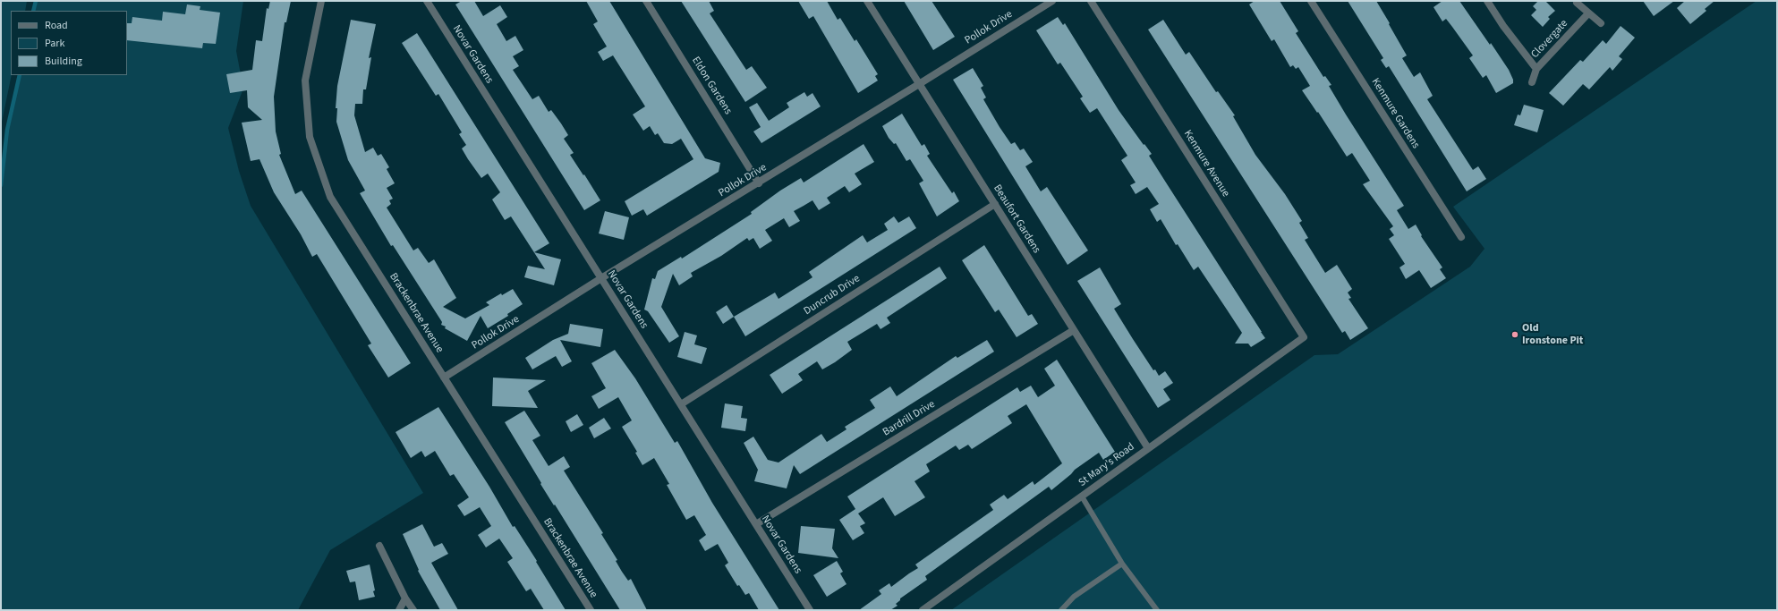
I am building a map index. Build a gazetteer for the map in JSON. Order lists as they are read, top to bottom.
{
  "streets": {
    "street": [
      "Pollok Drive",
      "Clovergate",
      "Novar Gardens",
      "Eldon Gardens",
      "Kenmure Gardens",
      "Kenmure Avenue",
      "Beaufort Gardens",
      "Duncrub Drive",
      "Brackenbrae Avenue",
      "Bardrill Drive",
      "St Mary's Road"
    ]
  },
  "crossings": [
    ["Pollok Drive", "Novar Gardens"],
    ["Pollok Drive", "Eldon Gardens"],
    ["Pollok Drive", "Beaufort Gardens"],
    ["Pollok Drive", "Brackenbrae Avenue"],
    ["Novar Gardens", "Duncrub Drive"],
    ["Novar Gardens", "Bardrill Drive"],
    ["Kenmure Avenue", "St Mary's Road"],
    ["Beaufort Gardens", "Duncrub Drive"],
    ["Beaufort Gardens", "Bardrill Drive"],
    ["Beaufort Gardens", "St Mary's Road"]
  ],
  "places": ["Old Ironstone Pit"],
  "legend": ["Road", "Park", "Building"]
}
